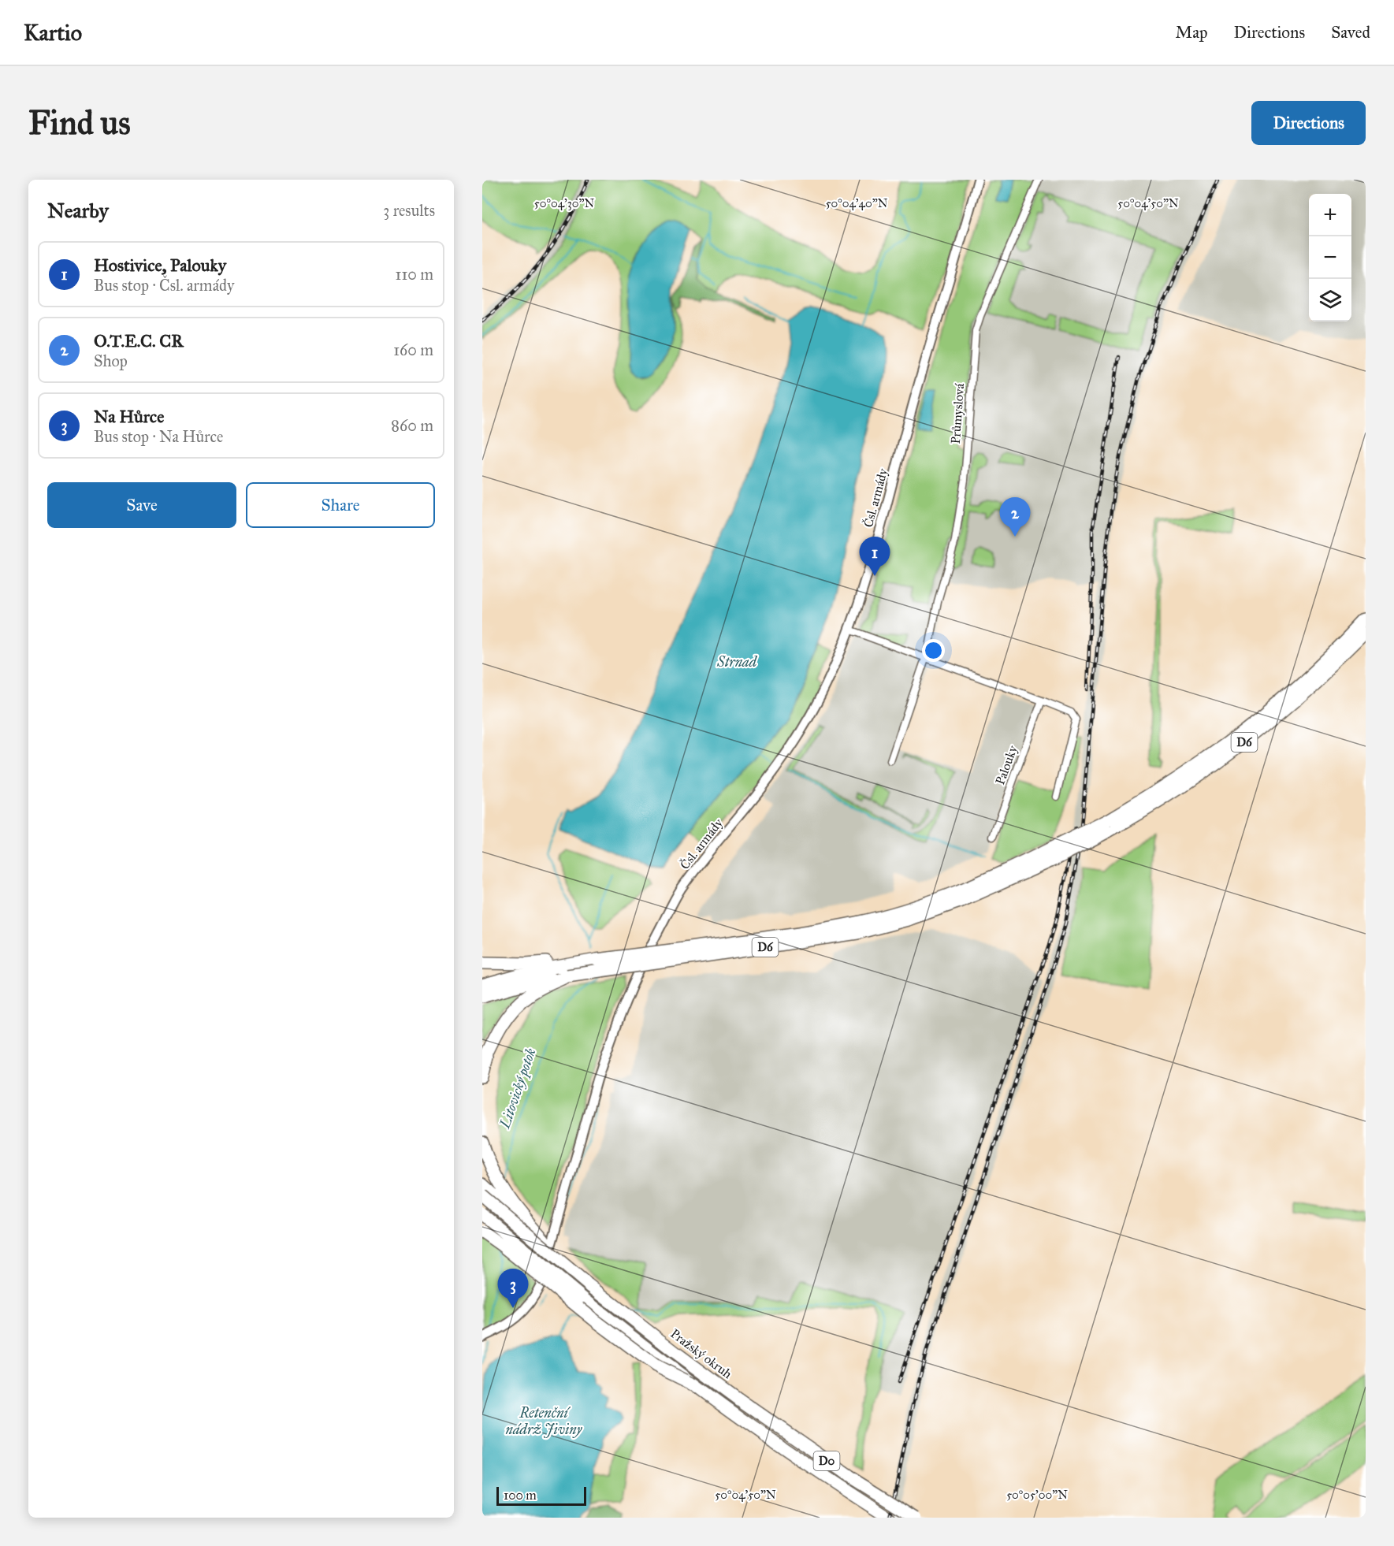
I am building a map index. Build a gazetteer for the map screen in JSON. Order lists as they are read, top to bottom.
{
  "streets": {
    "highway": ["D6", "Pražský okruh", "D0"],
    "main road": ["Čsl. armády"],
    "street": ["Průmyslová", "Palouky"]
  },
  "water": ["Strnad", "Litovický potok", "Retenční nádrž Jiviny"],
  "scale_bar": "100 m",
  "page": {
    "header": "Kartio",
    "nav": ["Map", "Directions", "Saved"],
    "buttons": [
      "Directions",
      ["Save", "Share"]
    ],
    "title": "Find us",
    "heading": ["Nearby", "3 results"],
    "map_buttons": ["+", "−"],
    "list": [
      {
        "mark": "1",
        "name": "Hostivice, Palouky",
        "note": "Bus stop · Čsl. armády",
        "value": "110 m"
      },
      {
        "mark": "2",
        "name": "O.T.E.C. CR",
        "note": "Shop",
        "value": "160 m"
      },
      {
        "mark": "3",
        "name": "Na Hůrce",
        "note": "Bus stop · Na Hůrce",
        "value": "860 m"
      }
    ],
    "pins": ["2", "1", "3"],
    "scale": "100 m"
  },
  "coordinates": [
    "50°04'30\"N",
    "50°04'40\"N",
    "50°04'50\"N",
    "50°05'00\"N"
  ]
}
